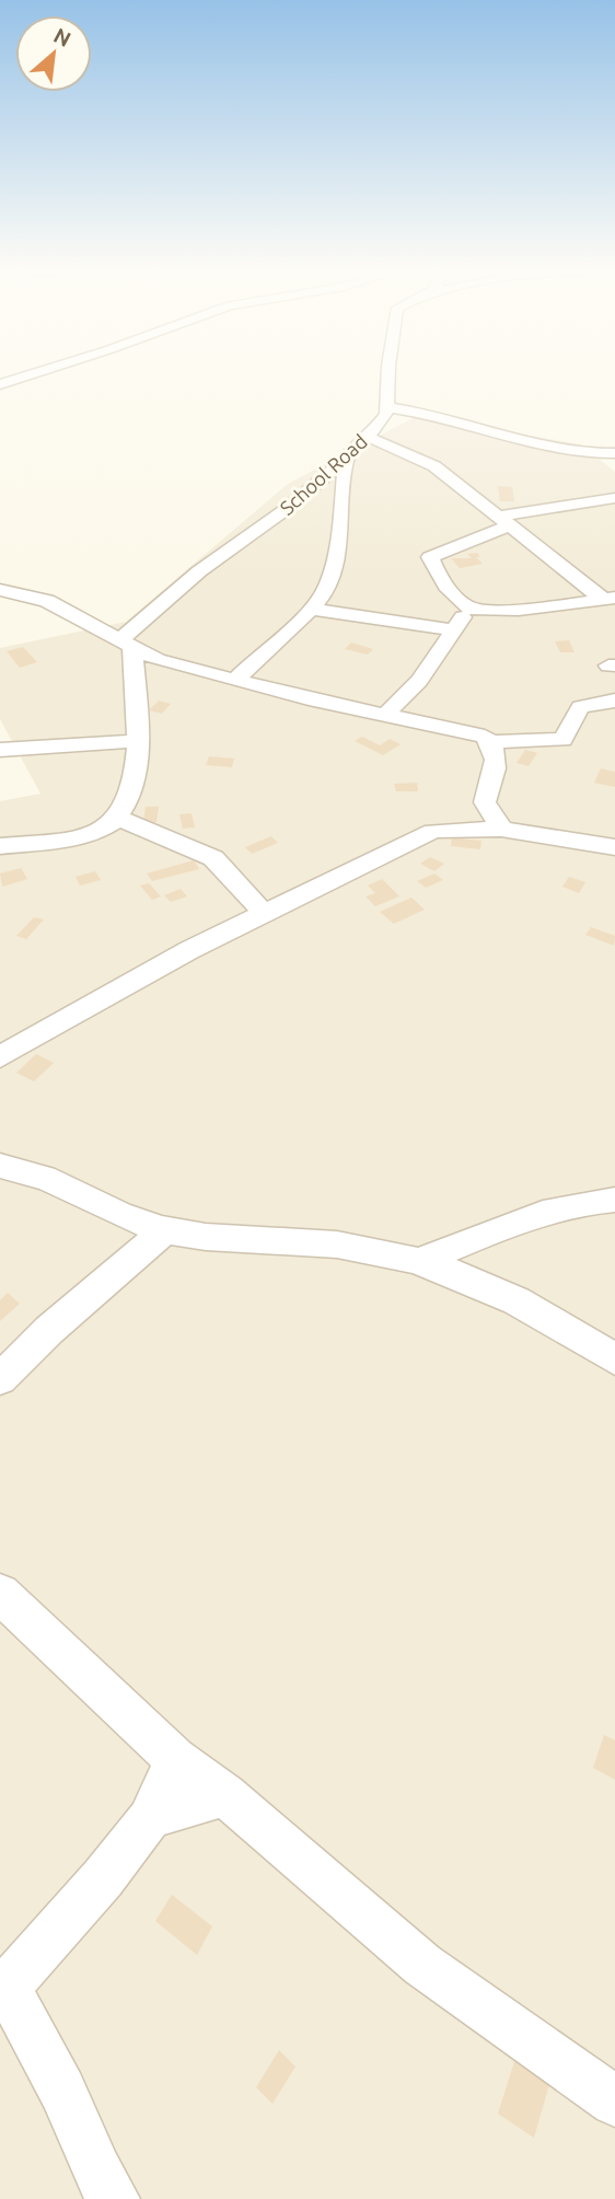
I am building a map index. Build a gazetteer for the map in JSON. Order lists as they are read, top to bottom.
{
  "streets": {
    "street": ["School Road"]
  },
  "north": "top right"
}
